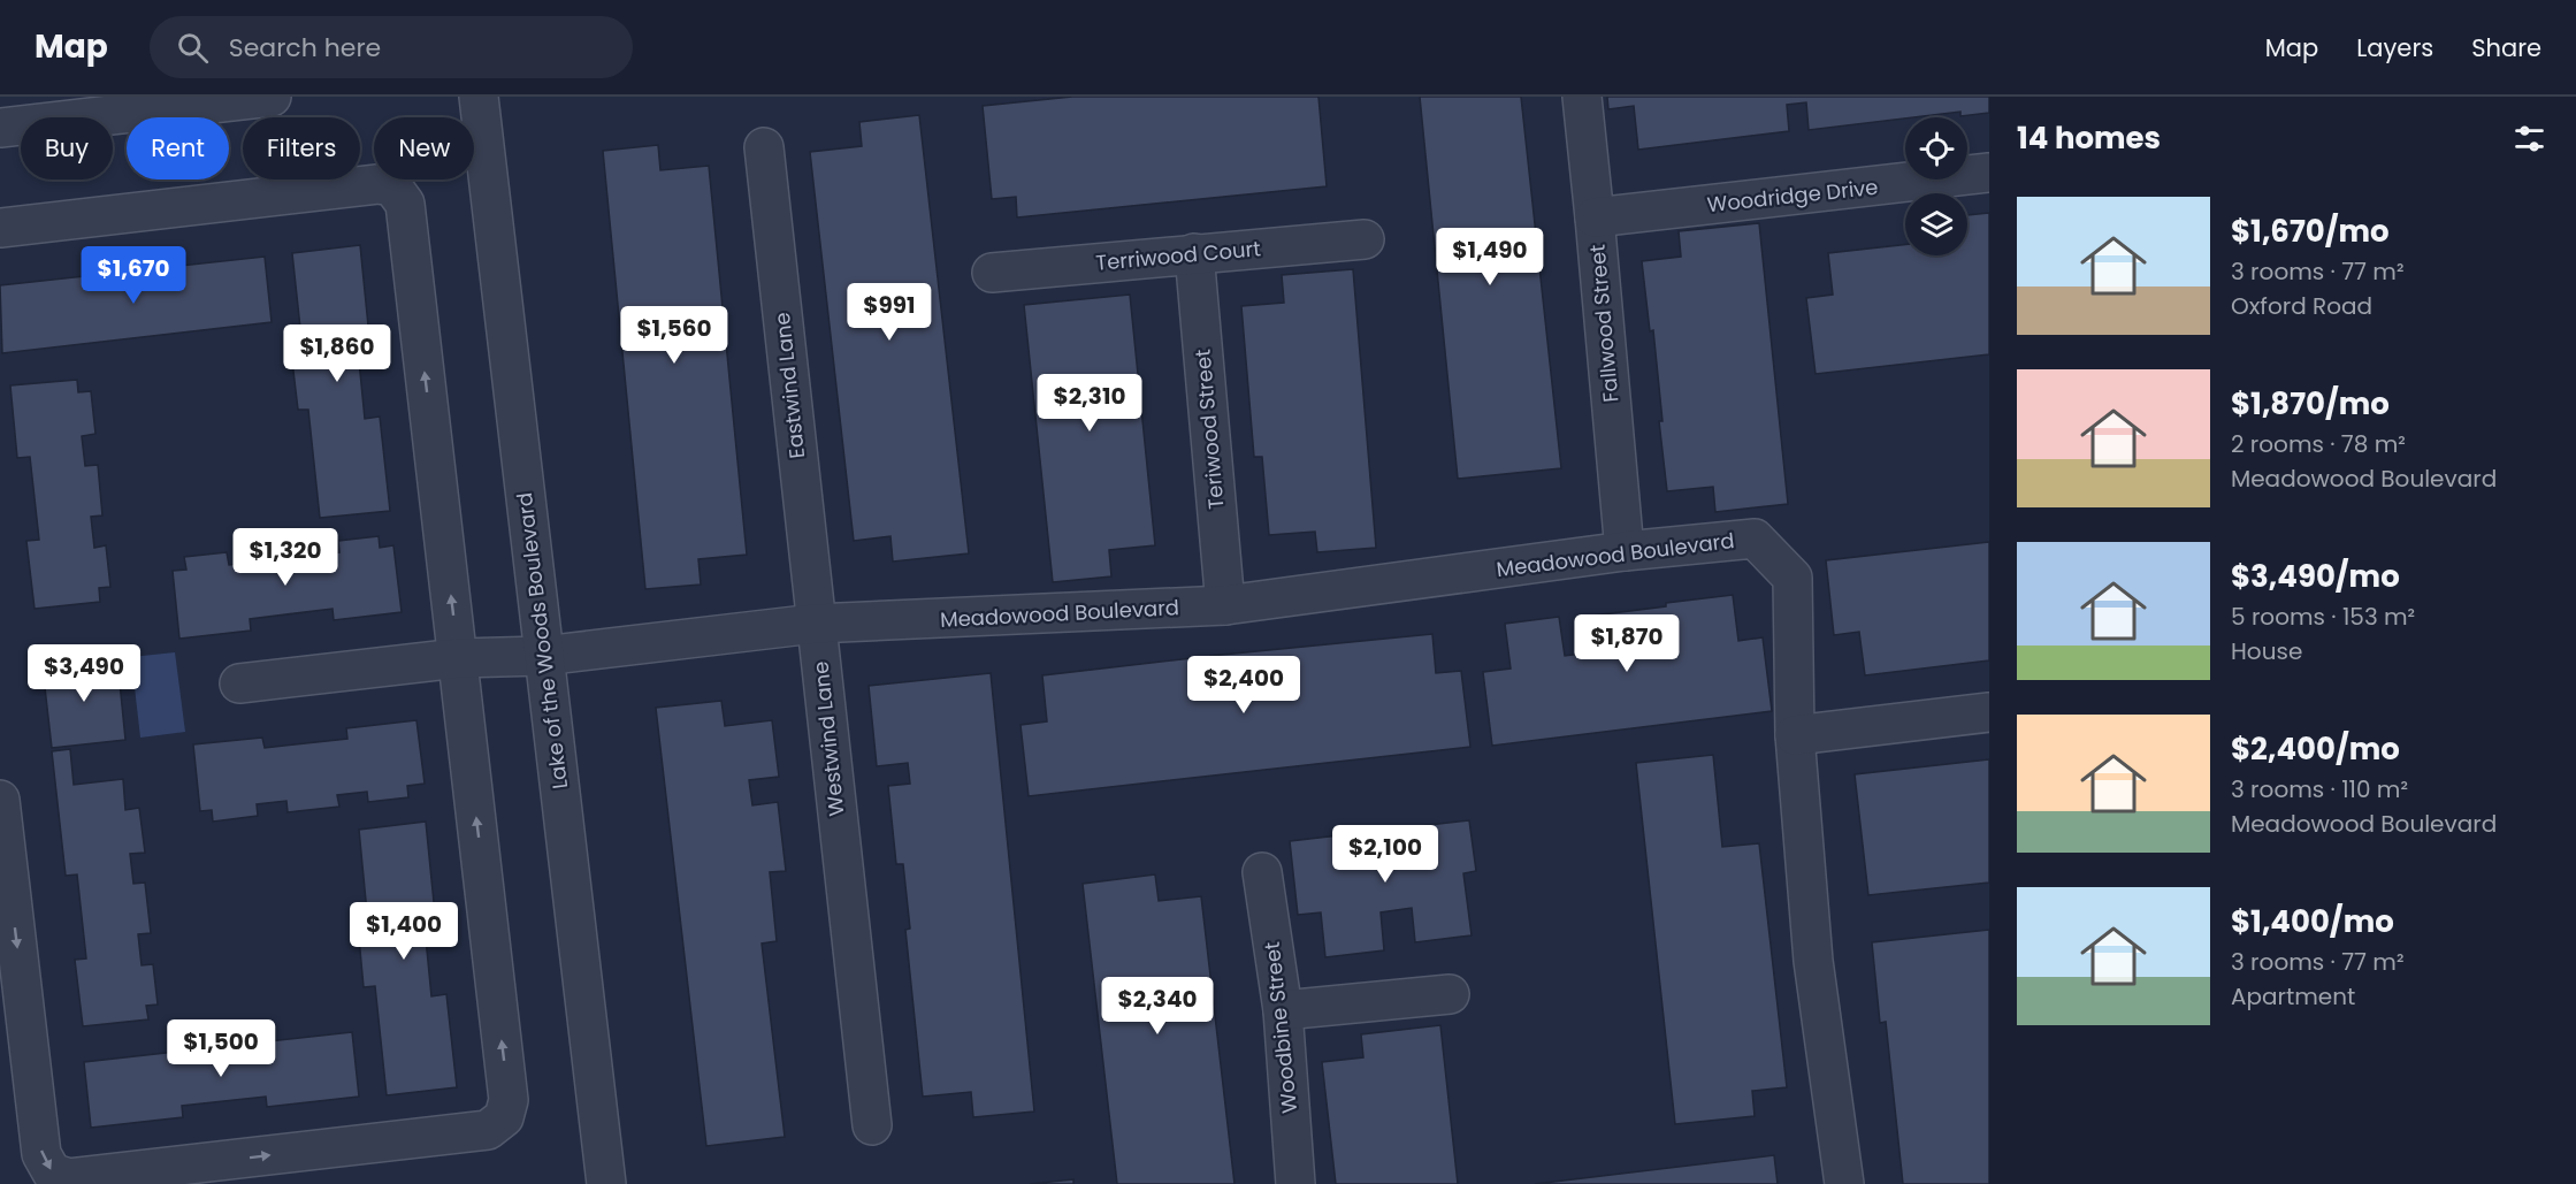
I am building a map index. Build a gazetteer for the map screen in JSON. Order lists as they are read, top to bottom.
{
  "streets": {
    "street": [
      "Woodridge Drive",
      "Terriwood Court",
      "Fallwood Street",
      "Eastwind Lane",
      "Teriwood Street",
      "Meadowood Boulevard",
      "Lake of the Woods Boulevard",
      "Westwind Lane",
      "Woodbine Street"
    ]
  },
  "crossings": [
    ["Woodridge Drive", "Fallwood Street"],
    ["Terriwood Court", "Teriwood Street"],
    ["Fallwood Street", "Meadowood Boulevard"],
    ["Eastwind Lane", "Meadowood Boulevard"],
    ["Eastwind Lane", "Westwind Lane"],
    ["Teriwood Street", "Meadowood Boulevard"],
    ["Meadowood Boulevard", "Westwind Lane"]
  ],
  "page": {
    "header": "Map",
    "search": "Search here",
    "nav": ["Map", "Layers", "Share"],
    "heading": "14 homes",
    "chip": [
      "Buy",
      "Rent",
      "Filters",
      "New"
    ],
    "list": [
      {
        "name": "$1,670/mo",
        "note": "3 rooms · 77 m² · Oxford Road"
      },
      {
        "name": "$1,870/mo",
        "note": "2 rooms · 78 m² · Meadowood Boulevard"
      },
      {
        "name": "$3,490/mo",
        "note": "5 rooms · 153 m² · House"
      },
      {
        "name": "$2,400/mo",
        "note": "3 rooms · 110 m² · Meadowood Boulevard"
      },
      {
        "name": "$1,400/mo",
        "note": "3 rooms · 77 m² · Apartment"
      }
    ],
    "price": [
      "$1,490",
      "$1,670",
      "$991",
      "$1,560",
      "$1,860",
      "$2,310",
      "$1,320",
      "$1,870",
      "$3,490",
      "$2,400",
      "$2,100",
      "$1,400",
      "$2,340",
      "$1,500"
    ]
  }
}
